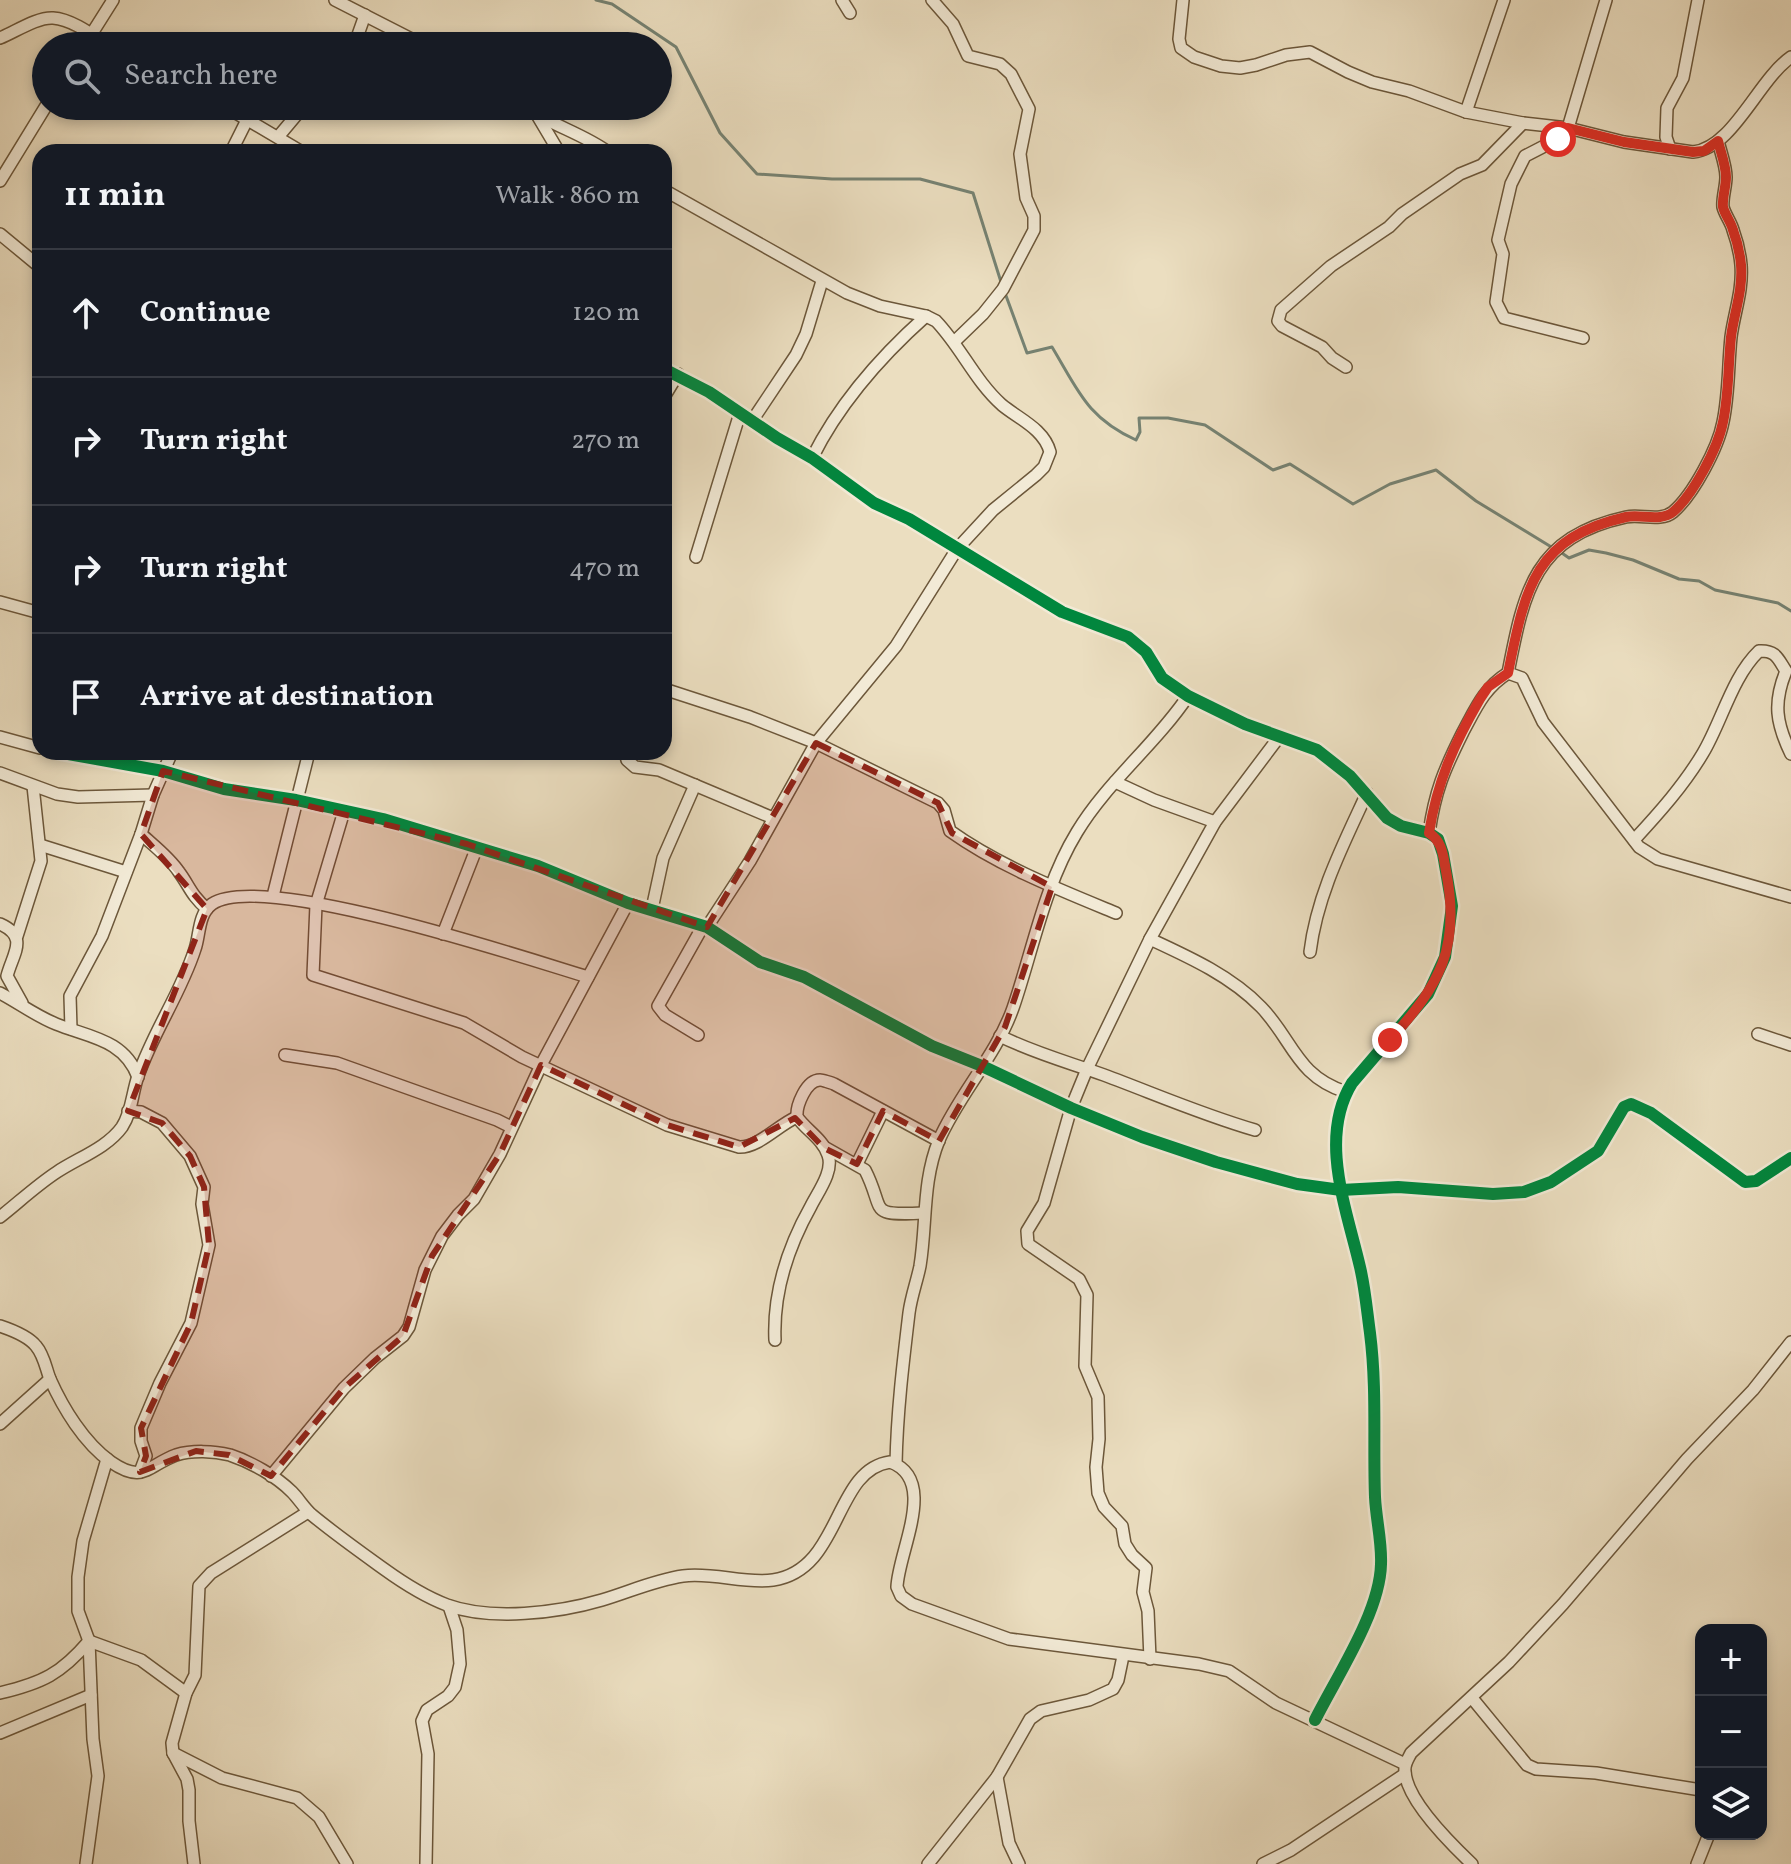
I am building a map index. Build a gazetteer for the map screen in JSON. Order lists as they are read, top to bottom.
{
  "page": {
    "search": "Search here",
    "heading": ["11 min", "Walk · 860 m"],
    "list": [
      ["Continue", "120 m"],
      ["Turn right", "270 m"],
      ["Turn right", "470 m"],
      "Arrive at destination"
    ],
    "map_buttons": ["+", "−"]
  }
}
